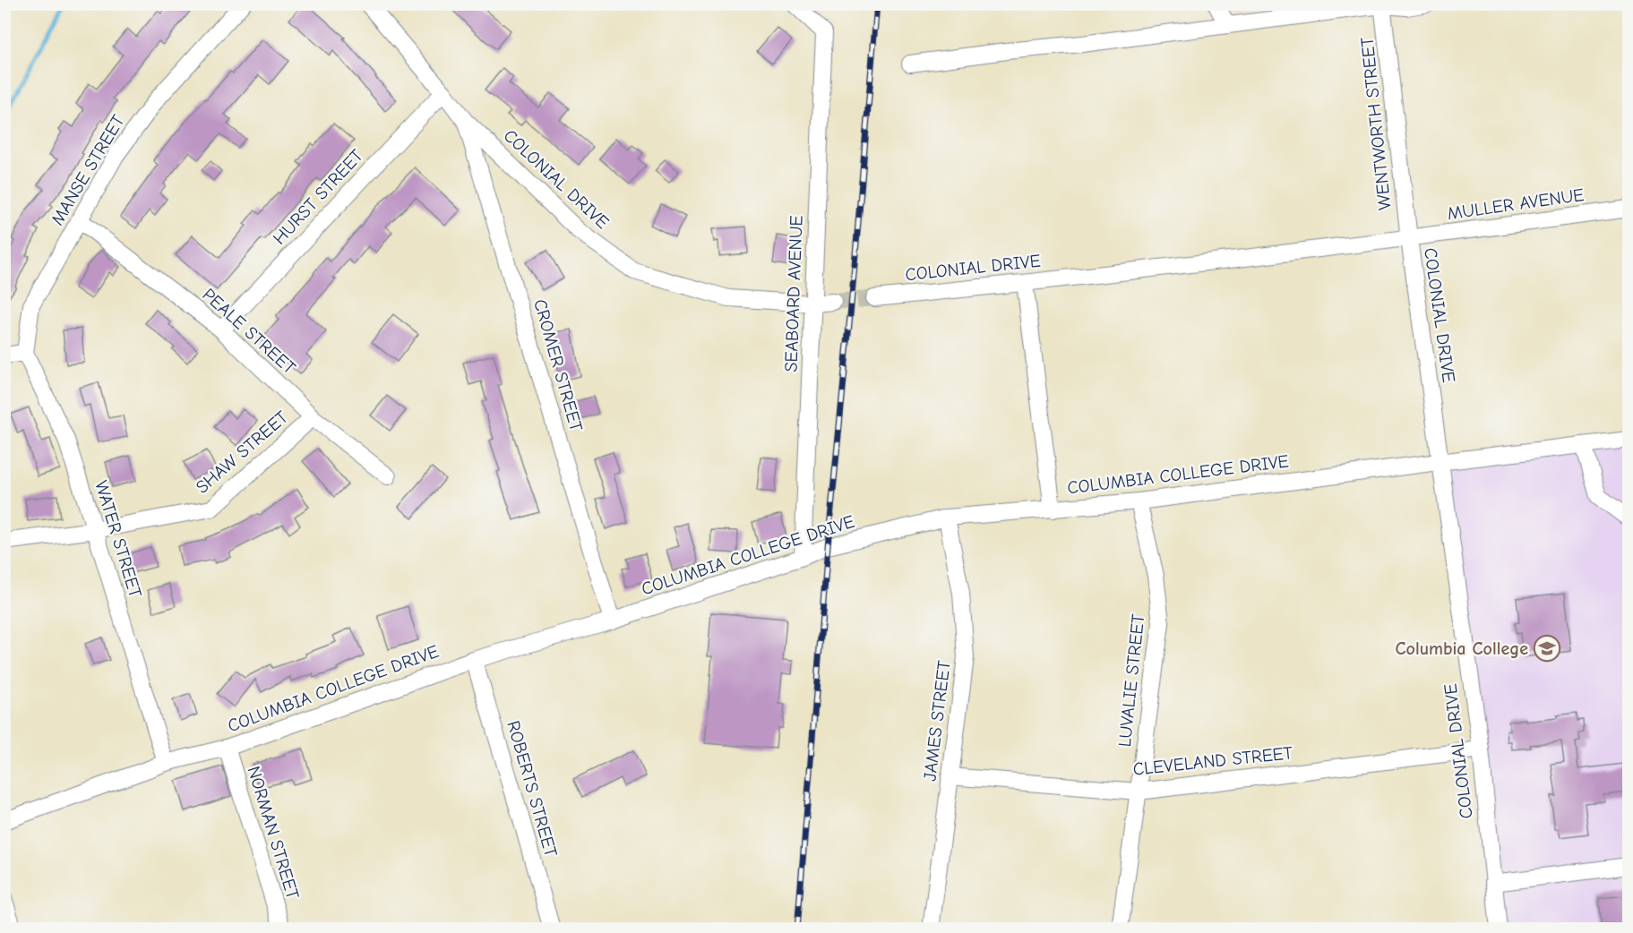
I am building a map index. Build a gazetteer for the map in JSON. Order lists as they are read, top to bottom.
{
  "streets": {
    "street": [
      "WENTWORTH STREET",
      "MANSE STREET",
      "COLONIAL DRIVE",
      "HURST STREET",
      "MULLER AVENUE",
      "SEABOARD AVENUE",
      "PEALE STREET",
      "CROMER STREET",
      "SHAW STREET",
      "COLUMBIA COLLEGE DRIVE",
      "WATER STREET",
      "LUVALIE STREET",
      "JAMES STREET",
      "CLEVELAND STREET",
      "ROBERTS STREET",
      "NORMAN STREET"
    ]
  },
  "crossings": [
    ["WENTWORTH STREET", "COLONIAL DRIVE"],
    ["WENTWORTH STREET", "MULLER AVENUE"],
    ["MANSE STREET", "PEALE STREET"],
    ["MANSE STREET", "WATER STREET"],
    ["COLONIAL DRIVE", "HURST STREET"],
    ["COLONIAL DRIVE", "MULLER AVENUE"],
    ["COLONIAL DRIVE", "SEABOARD AVENUE"],
    ["COLONIAL DRIVE", "CROMER STREET"],
    ["COLONIAL DRIVE", "COLUMBIA COLLEGE DRIVE"],
    ["COLONIAL DRIVE", "CLEVELAND STREET"],
    ["HURST STREET", "PEALE STREET"],
    ["SEABOARD AVENUE", "COLUMBIA COLLEGE DRIVE"],
    ["PEALE STREET", "SHAW STREET"],
    ["CROMER STREET", "COLUMBIA COLLEGE DRIVE"],
    ["SHAW STREET", "WATER STREET"],
    ["COLUMBIA COLLEGE DRIVE", "WATER STREET"],
    ["COLUMBIA COLLEGE DRIVE", "LUVALIE STREET"],
    ["COLUMBIA COLLEGE DRIVE", "JAMES STREET"],
    ["COLUMBIA COLLEGE DRIVE", "ROBERTS STREET"],
    ["COLUMBIA COLLEGE DRIVE", "NORMAN STREET"],
    ["LUVALIE STREET", "CLEVELAND STREET"],
    ["JAMES STREET", "CLEVELAND STREET"]
  ],
  "places": {
    "school or university": ["Columbia College"]
  }
}
